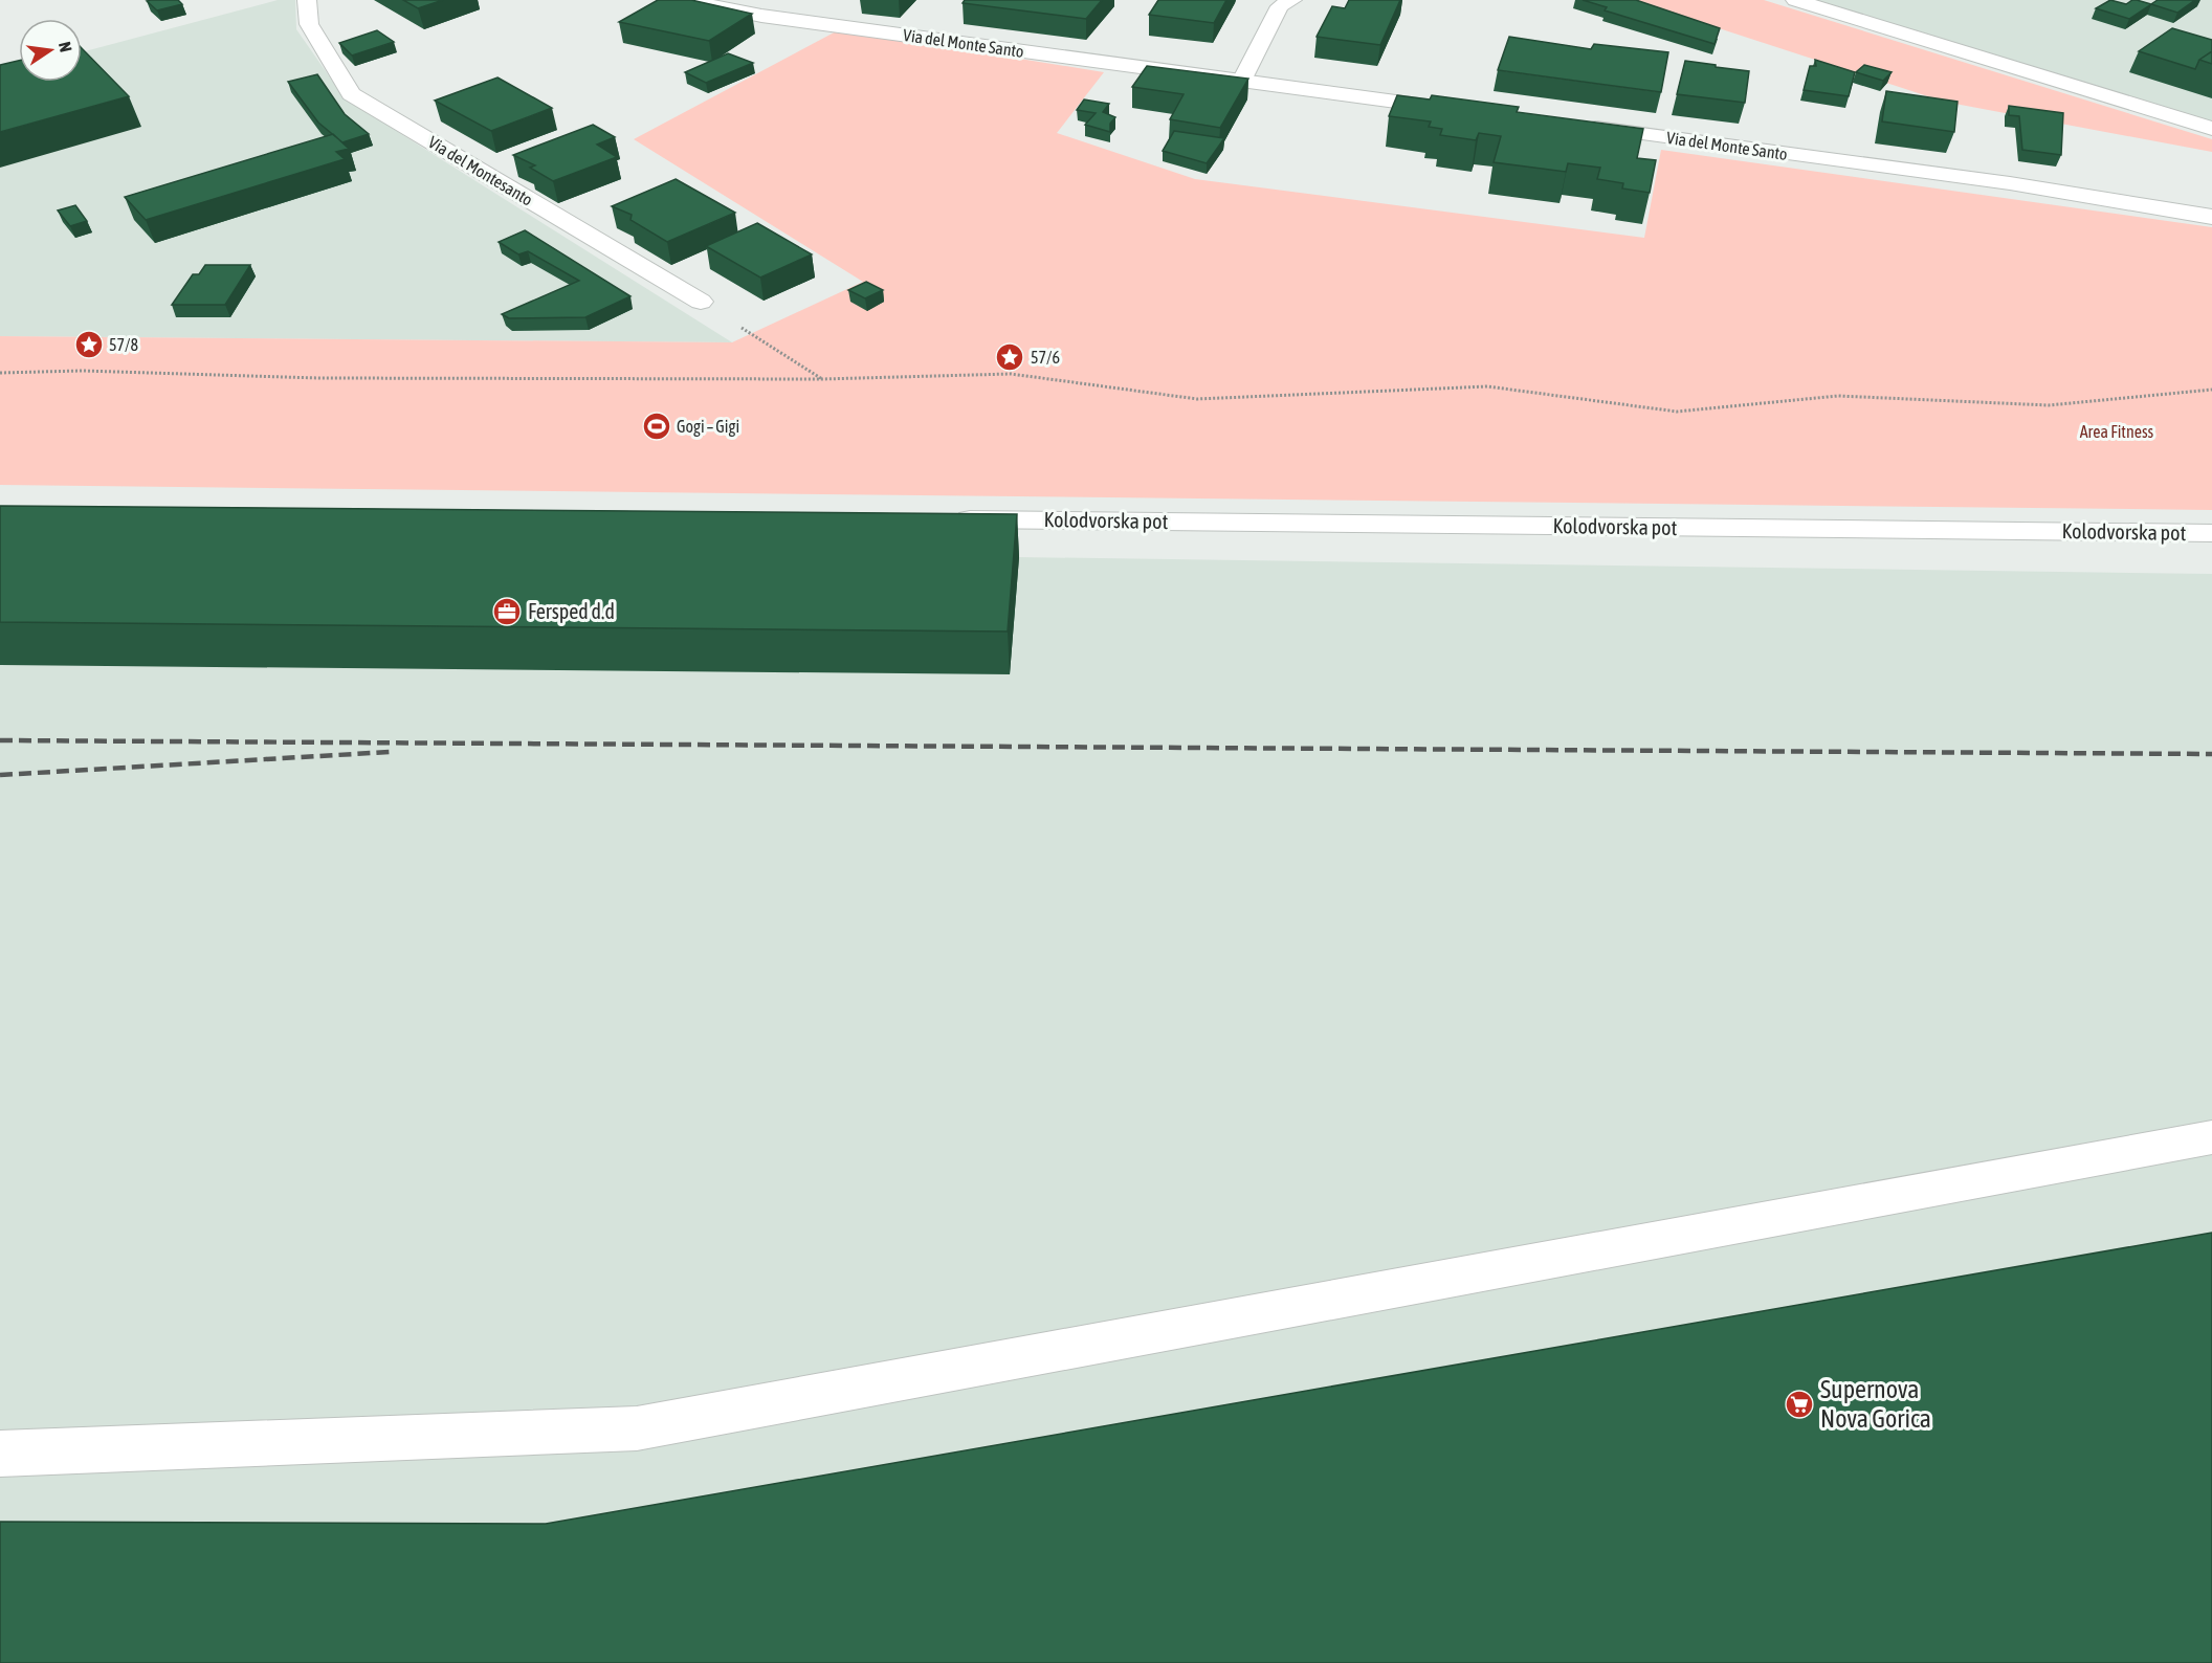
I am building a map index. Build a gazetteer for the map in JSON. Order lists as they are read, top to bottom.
{
  "streets": {
    "street": ["Via del Monte Santo", "Via del Montesanto", "Kolodvorska pot"]
  },
  "parks": ["Area Fitness"],
  "places": {
    "place": ["57/8", "57/6"],
    "sports": ["Gogi – Gigi"],
    "office": ["Fersped d.d"],
    "supermarket": ["Supernova Nova Gorica"]
  },
  "north": "right"
}
